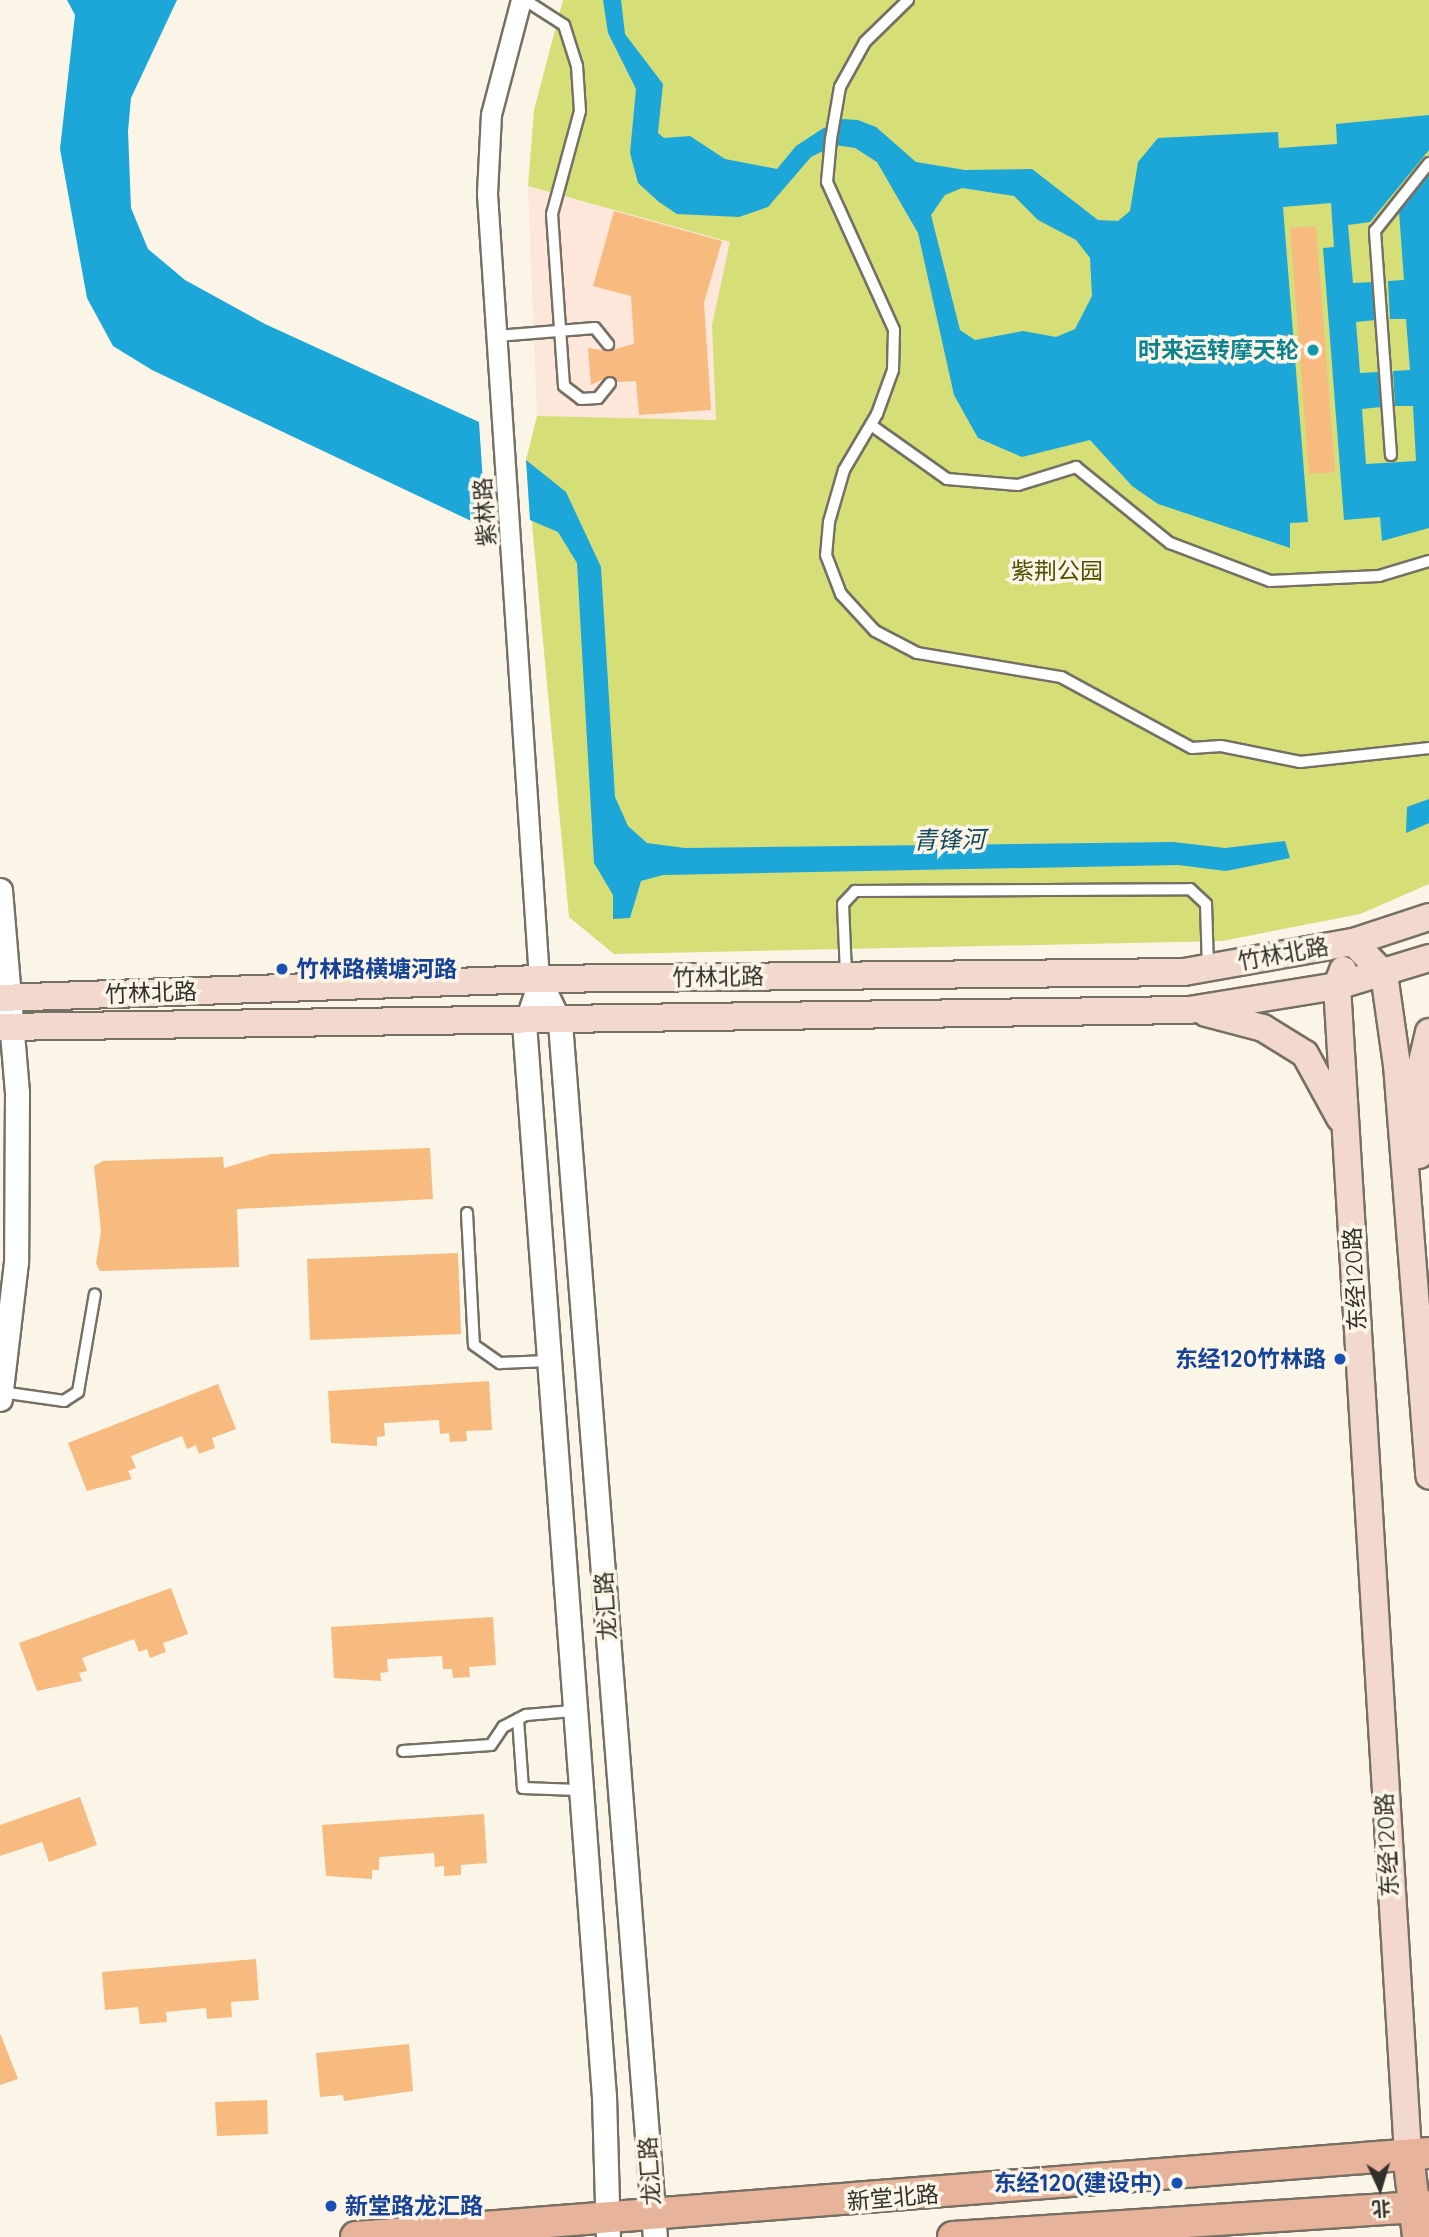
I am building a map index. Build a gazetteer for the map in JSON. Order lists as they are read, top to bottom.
{
  "streets": {
    "main road": ["竹林北路", "东经120路", "新堂北路"],
    "street": ["紫林路", "龙汇路"]
  },
  "crossings": [
    ["紫林路", "竹林北路"],
    ["紫林路", "龙汇路"],
    ["竹林北路", "东经120路"],
    ["竹林北路", "龙汇路"],
    ["东经120路", "新堂北路"],
    ["龙汇路", "新堂北路"]
  ],
  "water": ["青锋河"],
  "parks": ["紫荆公园"],
  "places": [
    "时来运转摩天轮",
    "竹林路横塘河路",
    "东经120竹林路",
    "东经120(建设中)",
    "新堂路龙汇路"
  ],
  "north": "bottom"
}
